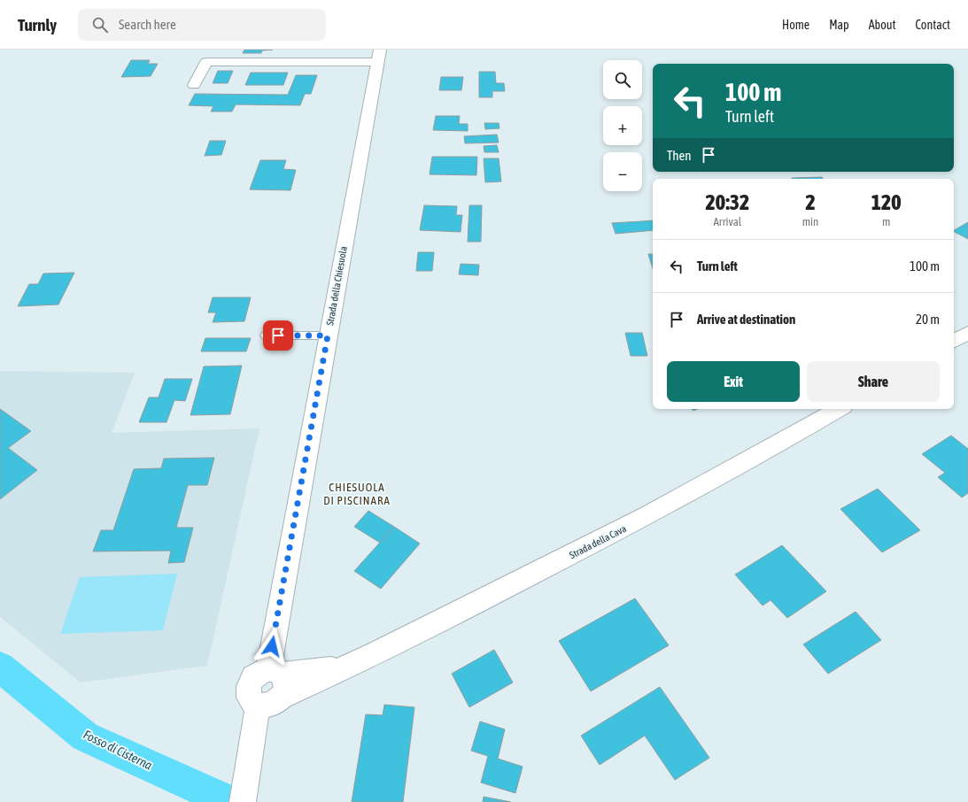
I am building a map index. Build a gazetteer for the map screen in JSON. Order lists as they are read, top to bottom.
{
  "streets": {
    "street": ["Strada della Chiesuola", "Strada della Cava"]
  },
  "crossings": [
    ["Strada della Chiesuola", "Strada della Cava"]
  ],
  "districts": ["CHIESUOLA DI PISCINARA"],
  "water": ["Fosso di Cisterna"],
  "page": {
    "header": "Turnly",
    "search": "Search here",
    "nav": [
      "Home",
      "Map",
      "About",
      "Contact"
    ],
    "map_buttons": ["+", "−"],
    "turn": ["100 m", "Turn left"],
    "then": "Then",
    "eta": [
      "20:32",
      "Arrival",
      "2",
      "min",
      "120",
      "m"
    ],
    "list": [
      {
        "name": "Turn left",
        "value": "100 m"
      },
      {
        "name": "Arrive at destination",
        "value": "20 m"
      }
    ],
    "buttons": ["Exit", "Share"]
  }
}
